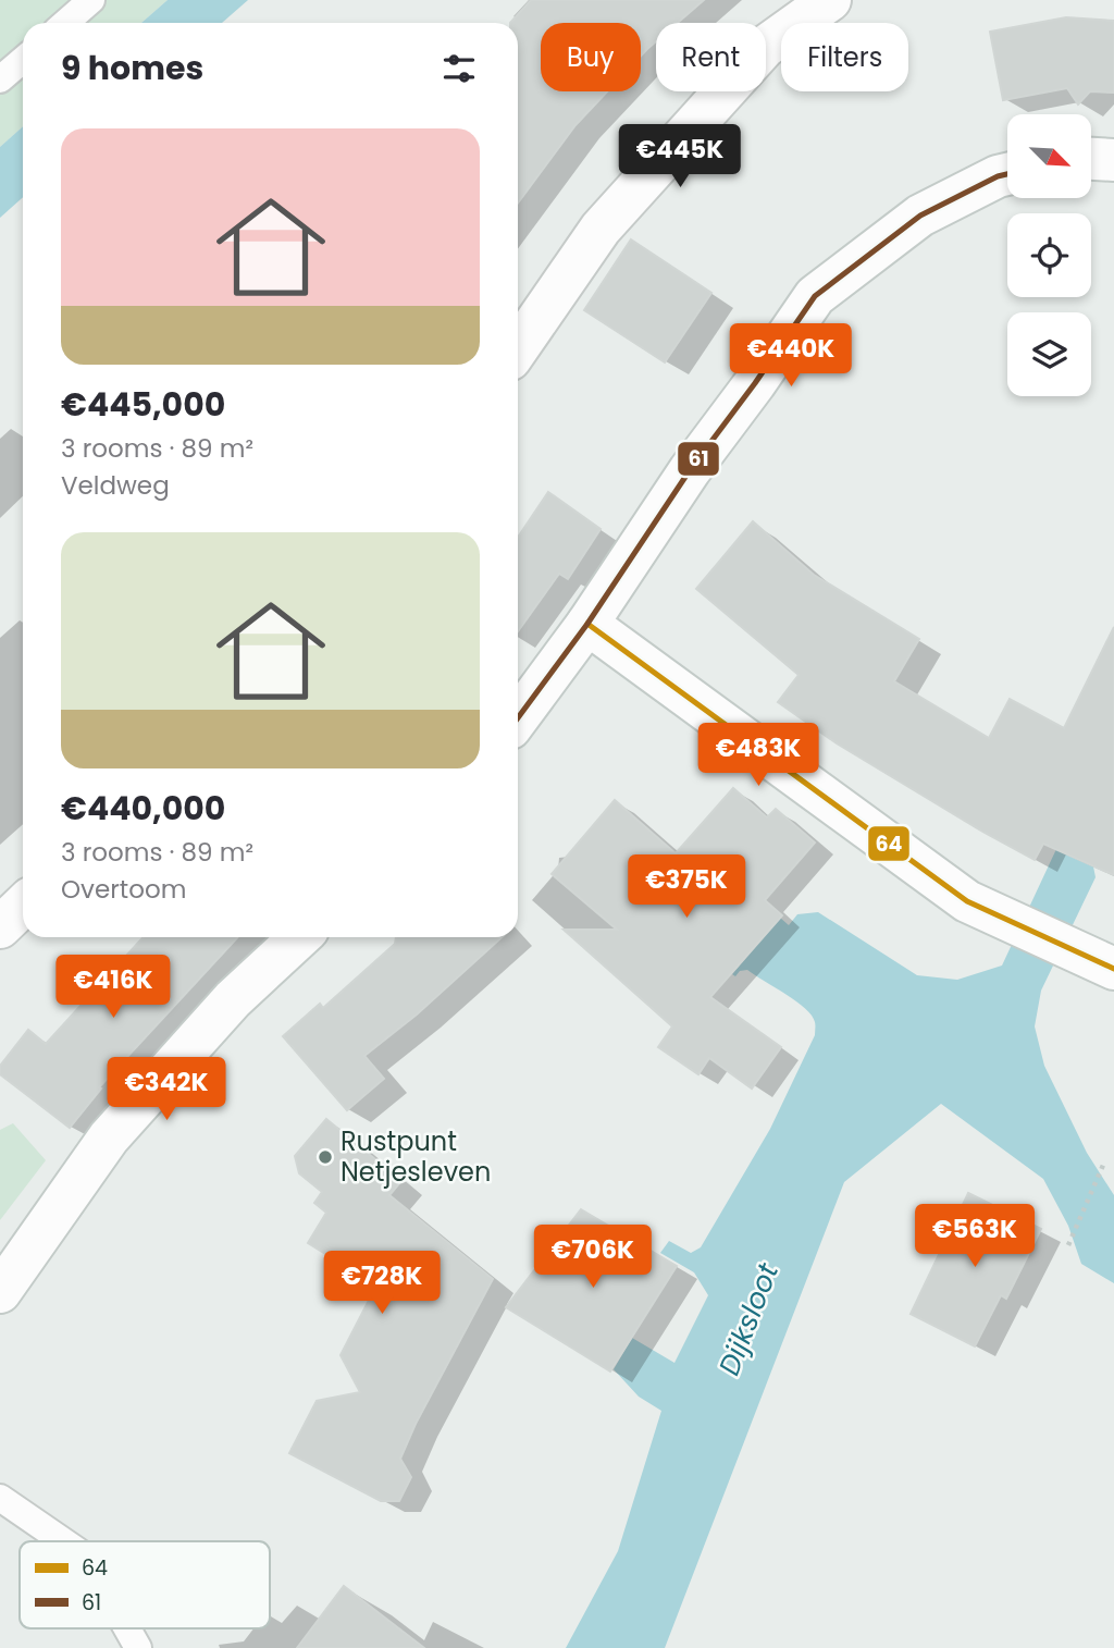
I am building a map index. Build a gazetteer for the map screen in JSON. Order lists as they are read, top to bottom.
{
  "water": ["Dijksloot"],
  "places": ["Rustpunt Netjesleven"],
  "lines": ["transit line 61", "transit line 64"],
  "legend": ["64", "61"],
  "north": "bottom right",
  "page": {
    "chip": ["Buy", "Rent", "Filters"],
    "heading": "9 homes",
    "list": [
      {
        "name": "€445,000",
        "note": "3 rooms · 89 m² · Veldweg"
      },
      {
        "name": "€440,000",
        "note": "3 rooms · 89 m² · Overtoom"
      }
    ],
    "price": [
      "€445K",
      "€440K",
      "€483K",
      "€375K",
      "€416K",
      "€342K",
      "€563K",
      "€706K",
      "€728K"
    ]
  }
}
